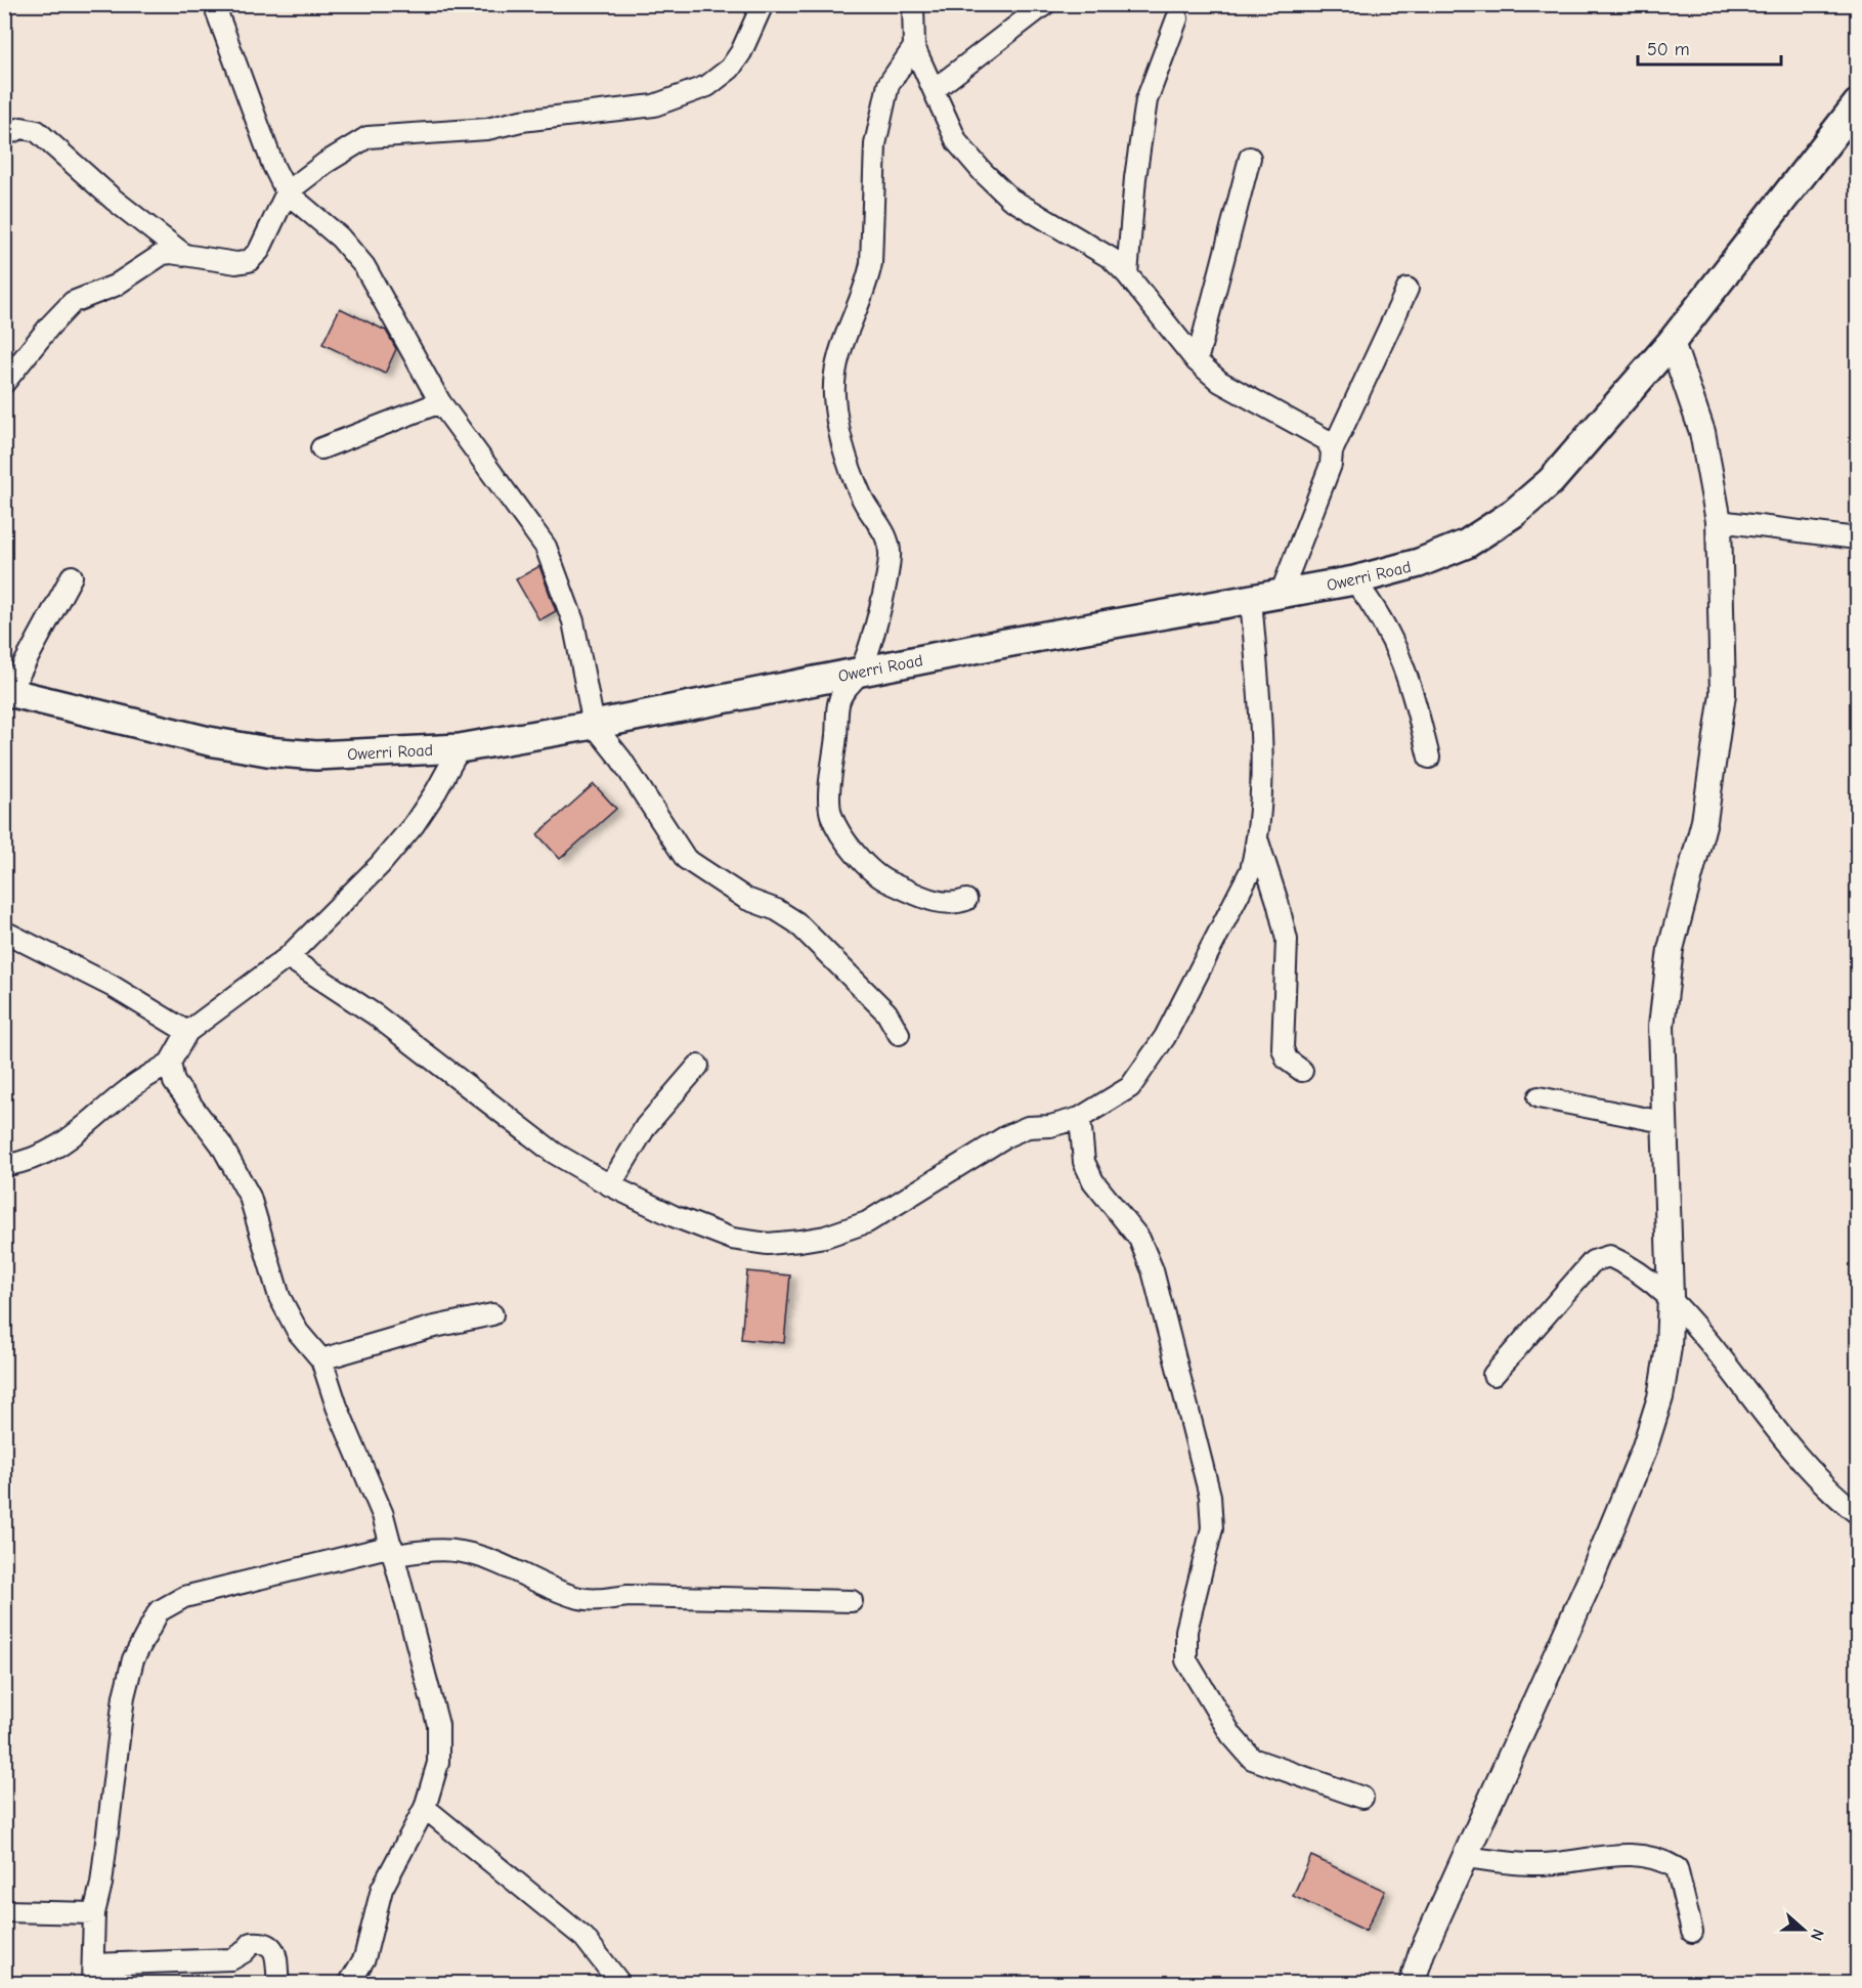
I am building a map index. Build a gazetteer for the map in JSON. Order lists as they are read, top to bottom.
{
  "streets": {
    "main road": ["Owerri Road"]
  },
  "scale_bar": "50 m",
  "north": "right"
}
